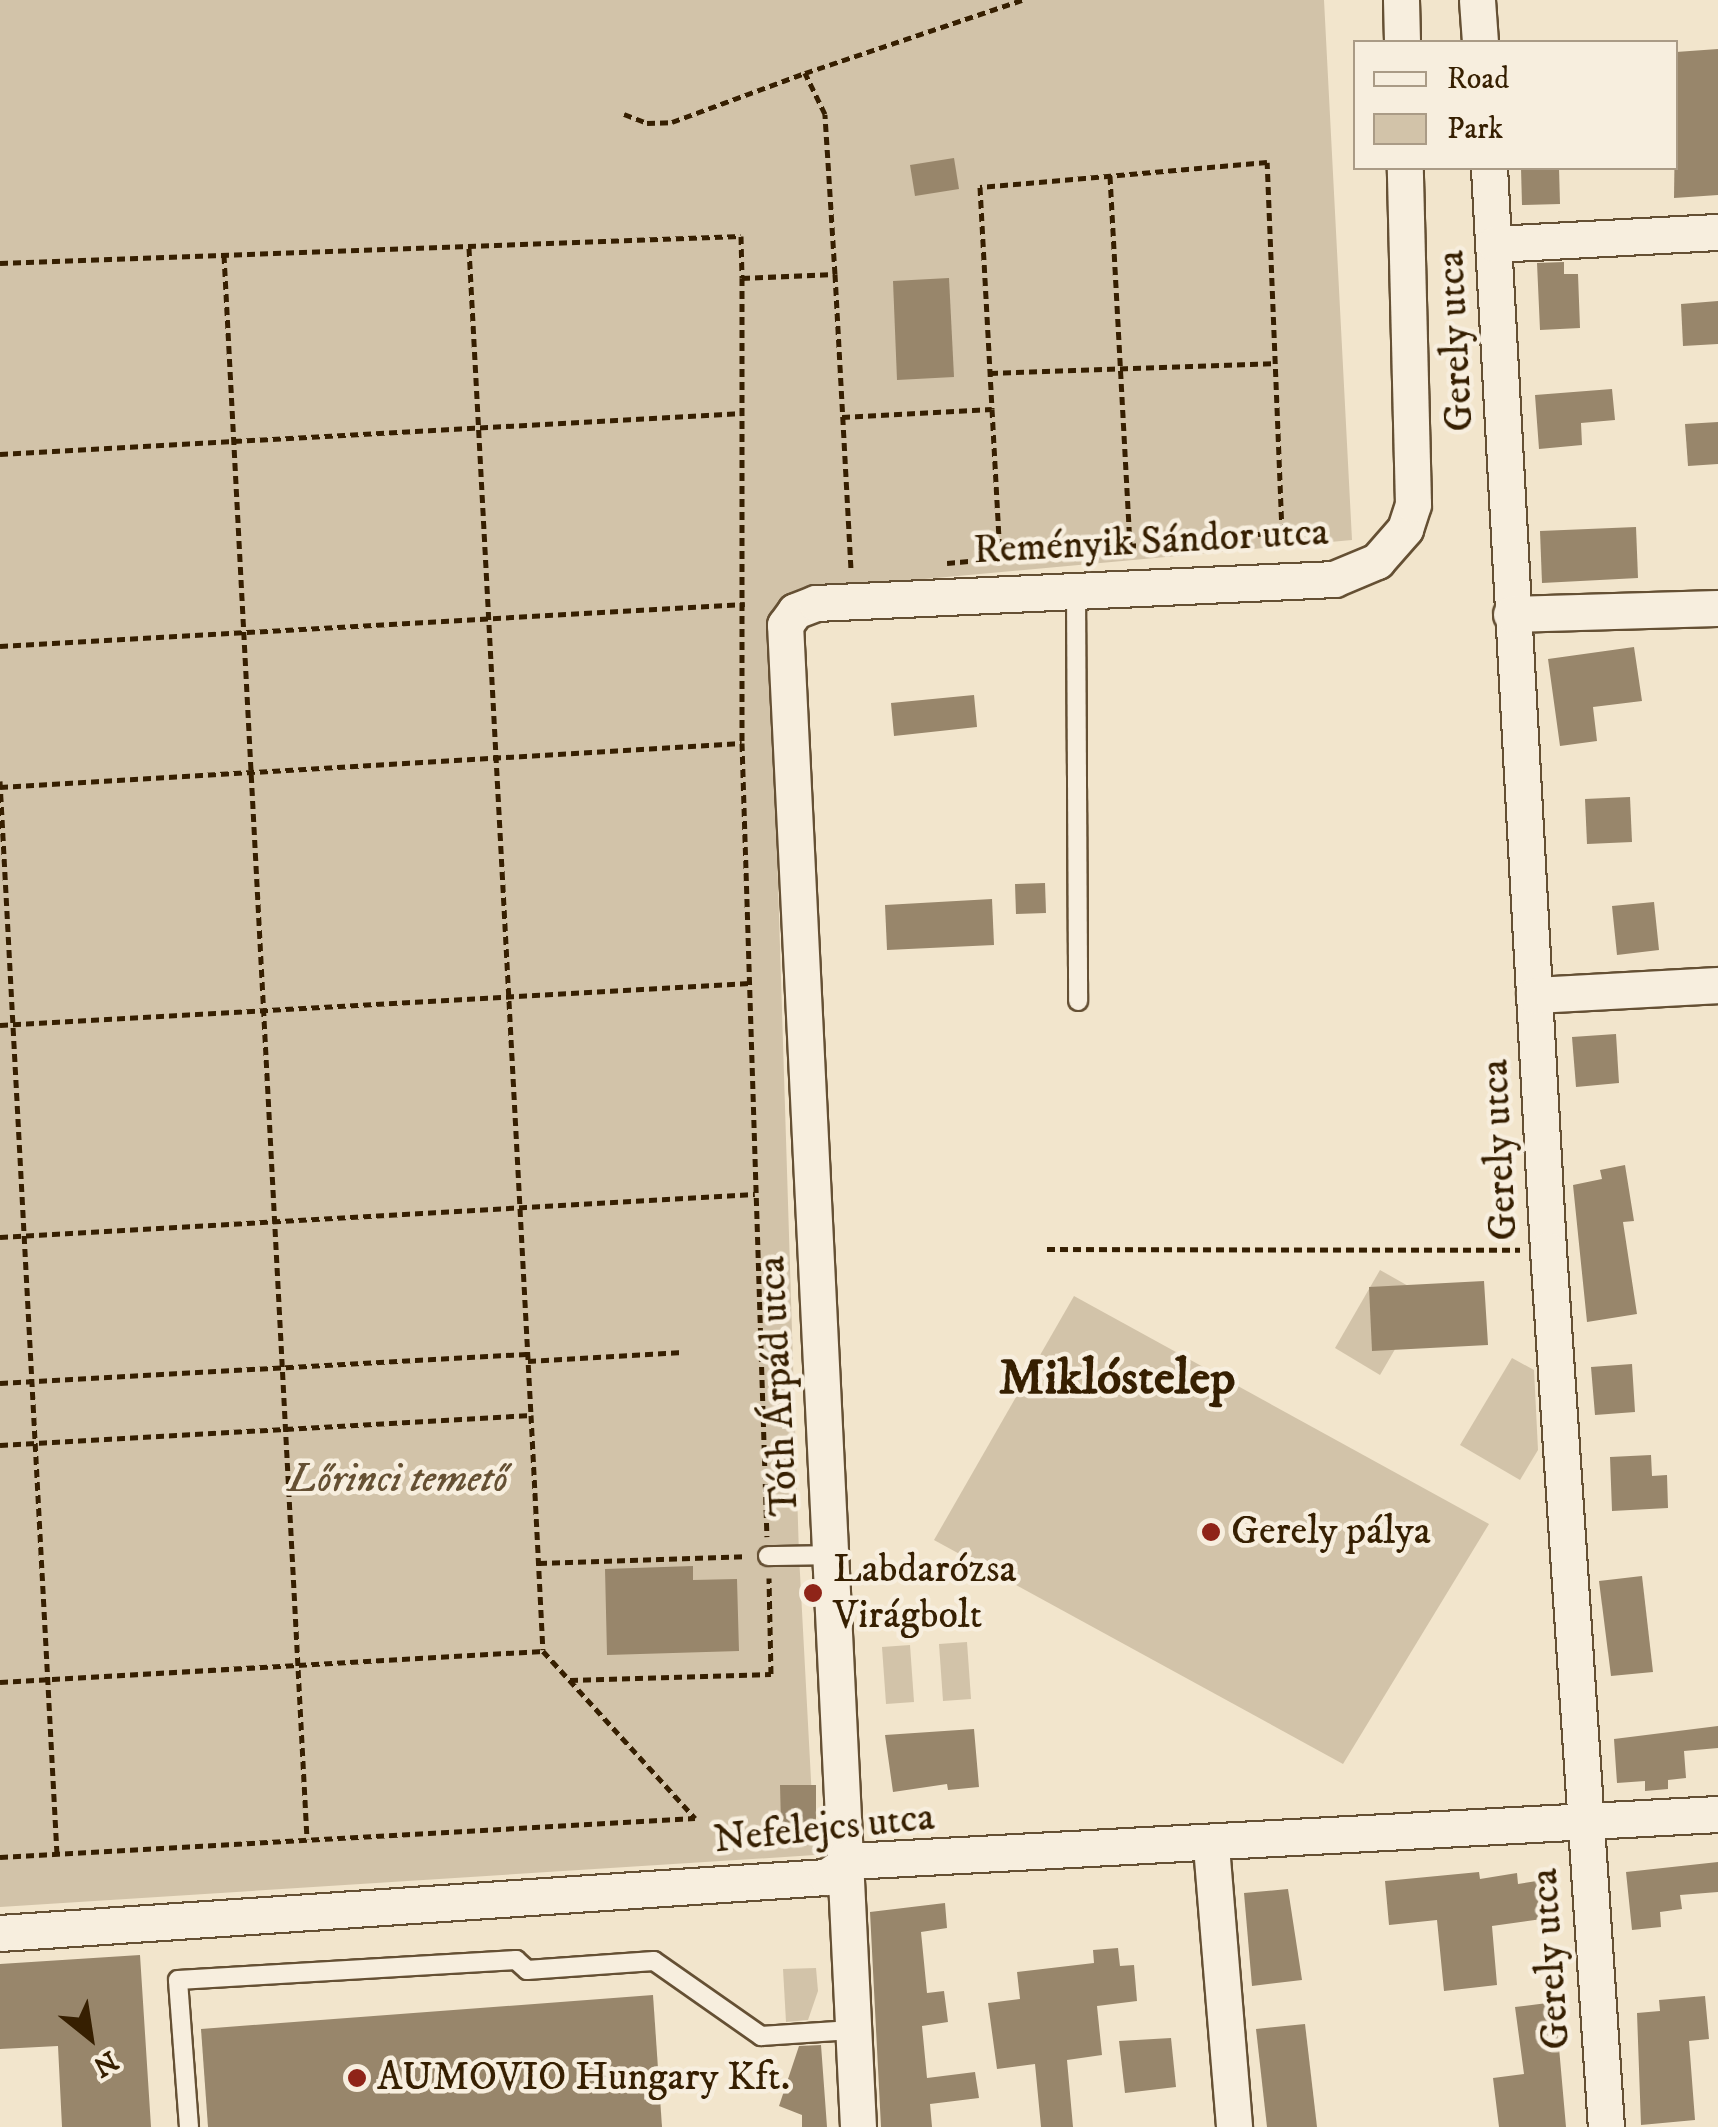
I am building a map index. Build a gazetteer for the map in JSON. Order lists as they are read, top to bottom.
{
  "streets": {
    "street": [
      "Gerely utca",
      "Reményik Sándor utca",
      "Tóth Árpád utca",
      "Nefelejcs utca"
    ]
  },
  "crossings": [
    ["Gerely utca", "Nefelejcs utca"],
    ["Reményik Sándor utca", "Tóth Árpád utca"],
    ["Tóth Árpád utca", "Nefelejcs utca"]
  ],
  "districts": ["Miklóstelep"],
  "parks": ["Lőrinci temető"],
  "places": ["Gerely pálya", "Labdarózsa Virágbolt", "AUMOVIO Hungary Kft."],
  "legend": ["Road", "Park"],
  "north": "bottom right"
}
